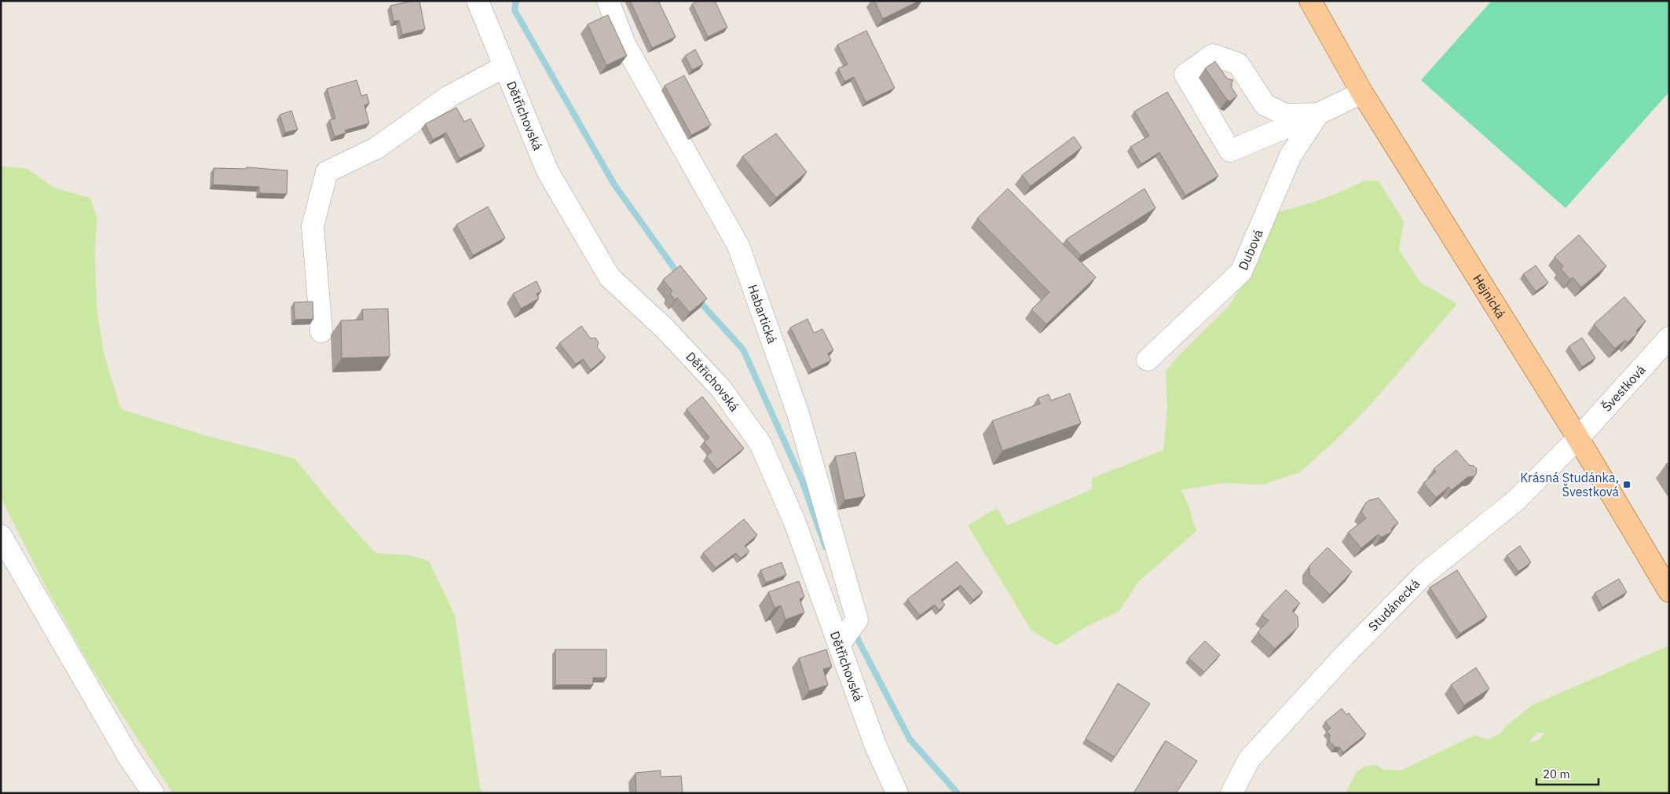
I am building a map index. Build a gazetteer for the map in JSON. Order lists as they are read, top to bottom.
{
  "streets": {
    "main road": ["Hejnická"],
    "street": [
      "Dětřichovská",
      "Dubová",
      "Habartická",
      "Švestková",
      "Studánecká"
    ]
  },
  "crossings": [
    ["Dětřichovská", "Habartická"],
    ["Hejnická", "Švestková"],
    ["Hejnická", "Studánecká"],
    ["Švestková", "Studánecká"]
  ],
  "places": {
    "transit": ["Krásná Studánka, Švestková"]
  },
  "scale_bar": "20 m"
}
